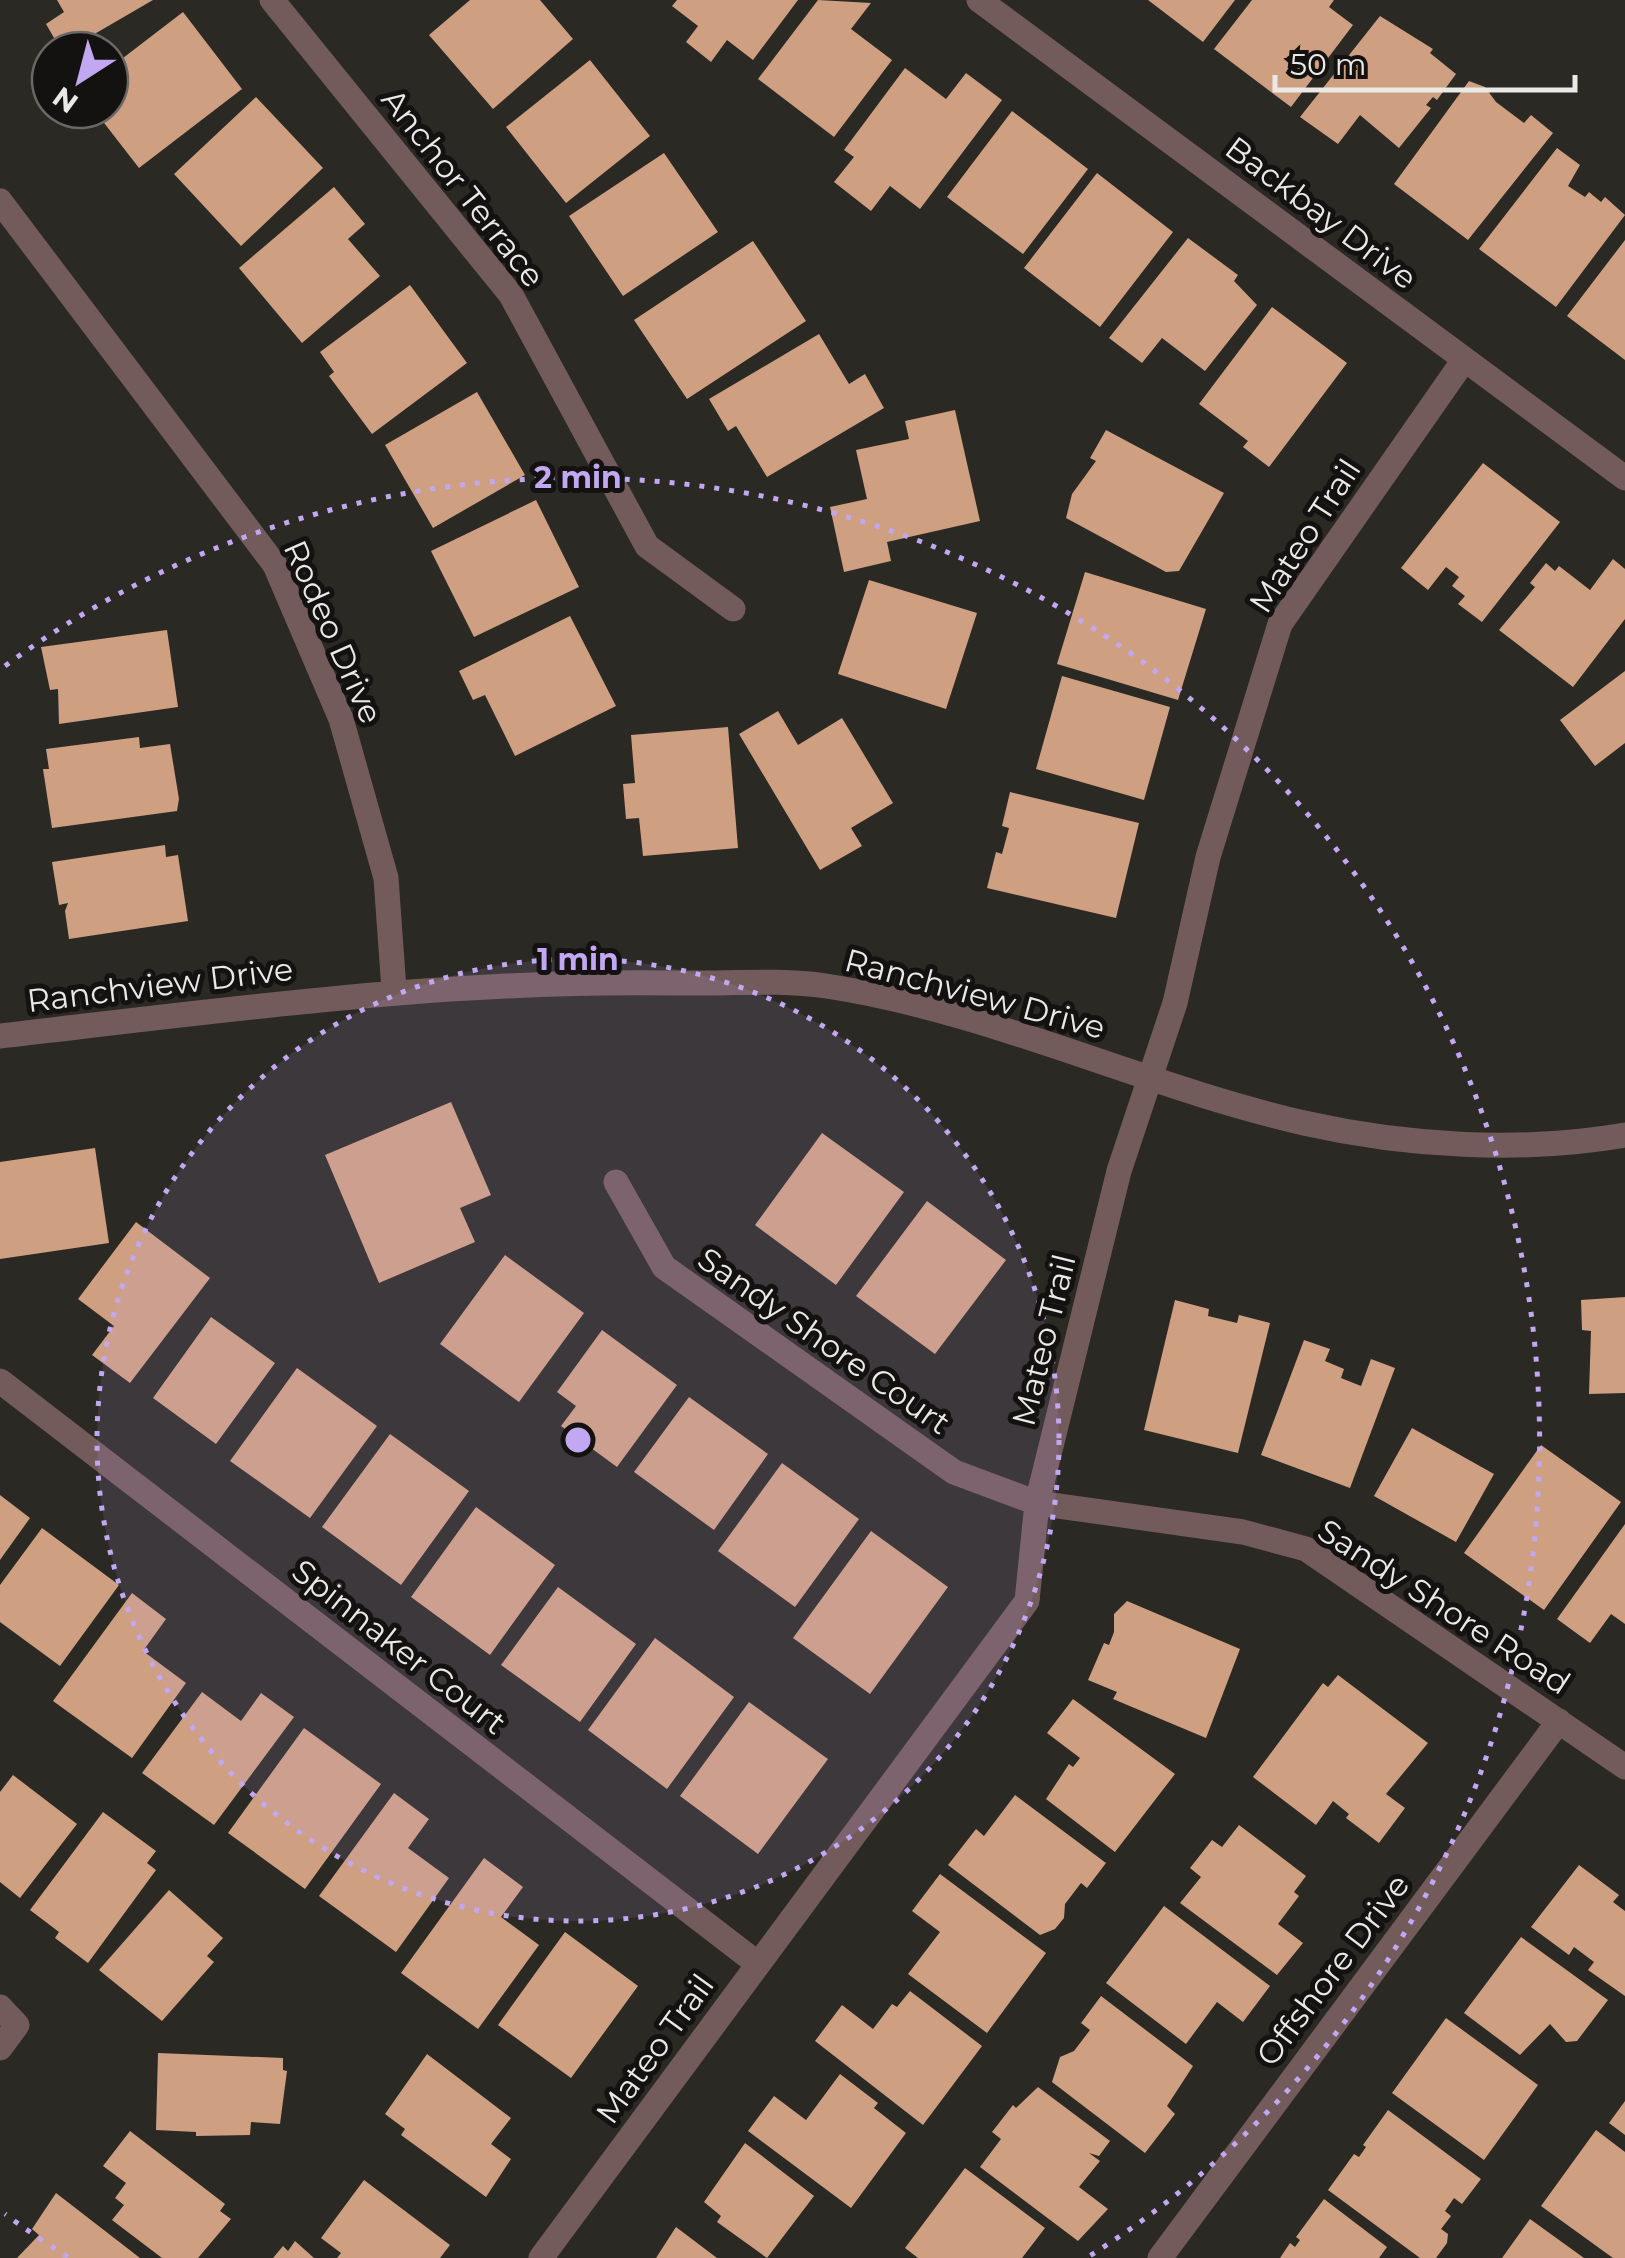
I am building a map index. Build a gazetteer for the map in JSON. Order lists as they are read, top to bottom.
{
  "streets": {
    "street": [
      "Anchor Terrace",
      "Backbay Drive",
      "Mateo Trail",
      "Rodeo Drive",
      "Ranchview Drive",
      "Sandy Shore Court",
      "Sandy Shore Road",
      "Spinnaker Court",
      "Offshore Drive"
    ]
  },
  "crossings": [
    ["Backbay Drive", "Mateo Trail"],
    ["Mateo Trail", "Ranchview Drive"],
    ["Mateo Trail", "Sandy Shore Court"],
    ["Mateo Trail", "Sandy Shore Road"],
    ["Mateo Trail", "Spinnaker Court"],
    ["Rodeo Drive", "Ranchview Drive"],
    ["Sandy Shore Court", "Sandy Shore Road"],
    ["Sandy Shore Road", "Offshore Drive"]
  ],
  "scale_bar": "50 m",
  "north": "bottom left",
  "rings": ["2 min", "1 min"]
}
